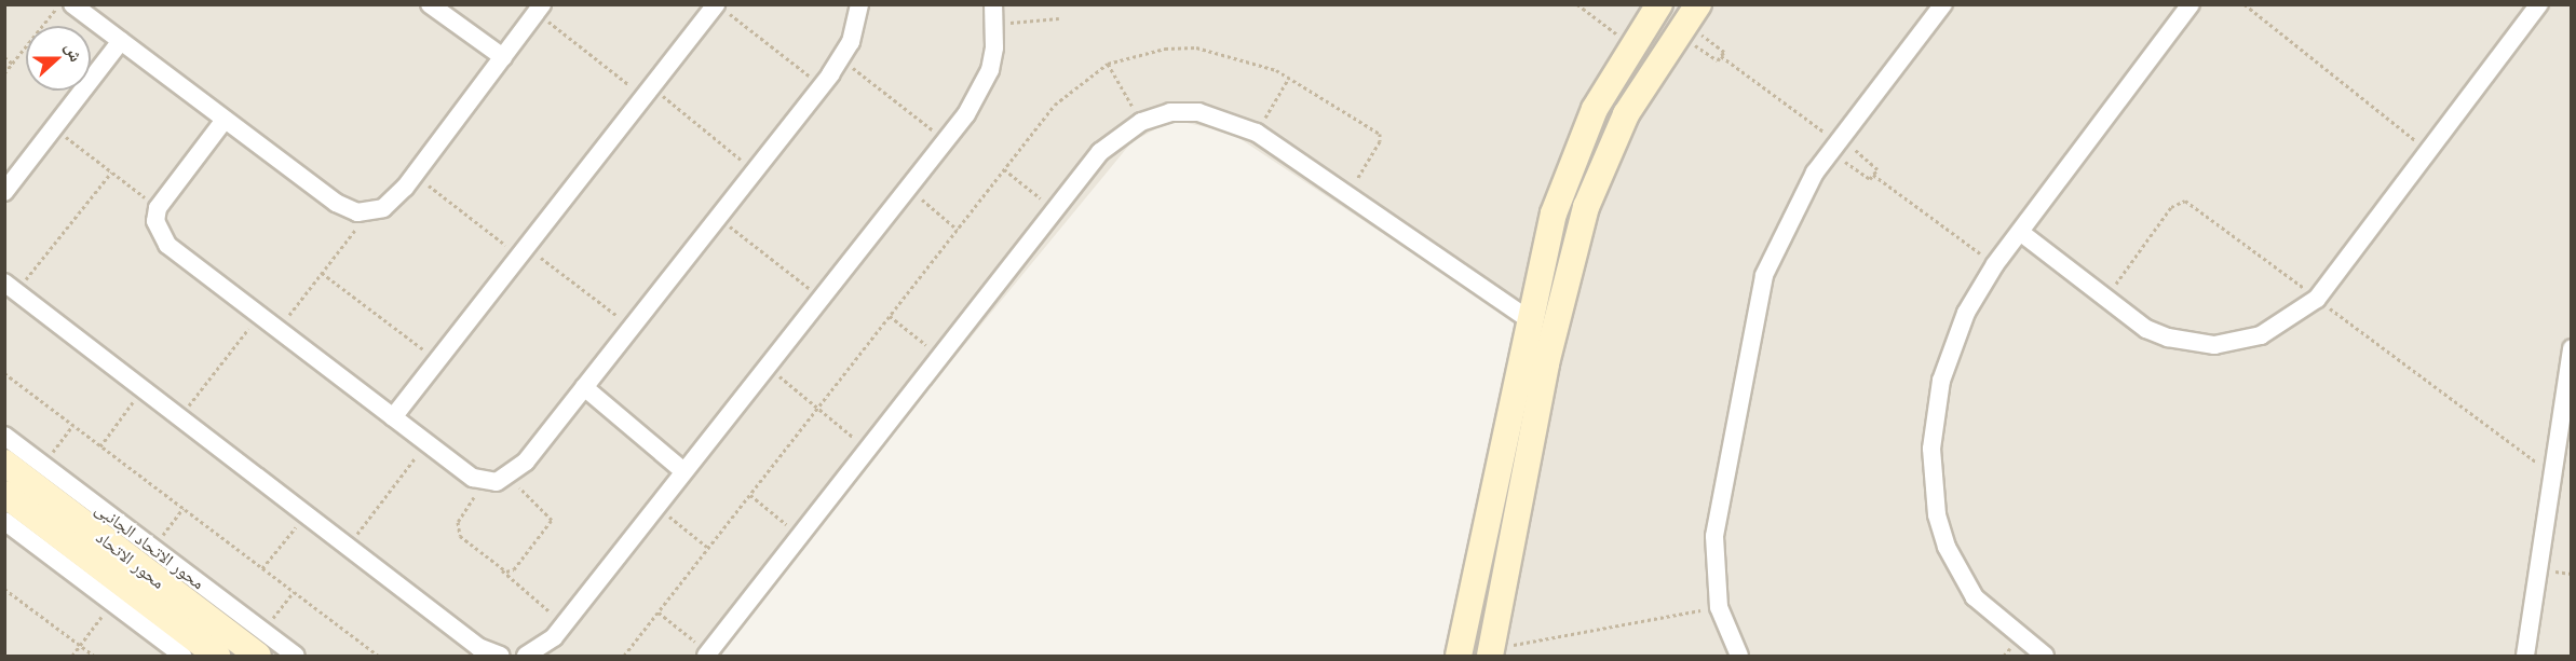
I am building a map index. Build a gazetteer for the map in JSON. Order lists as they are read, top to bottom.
{
  "streets": {
    "street": ["محور الاتحاد الجانبى", "محور الاتحاد"]
  },
  "crossings": [
    ["محور الاتحاد الجانبى", "محور الاتحاد"]
  ],
  "north": "right"
}
